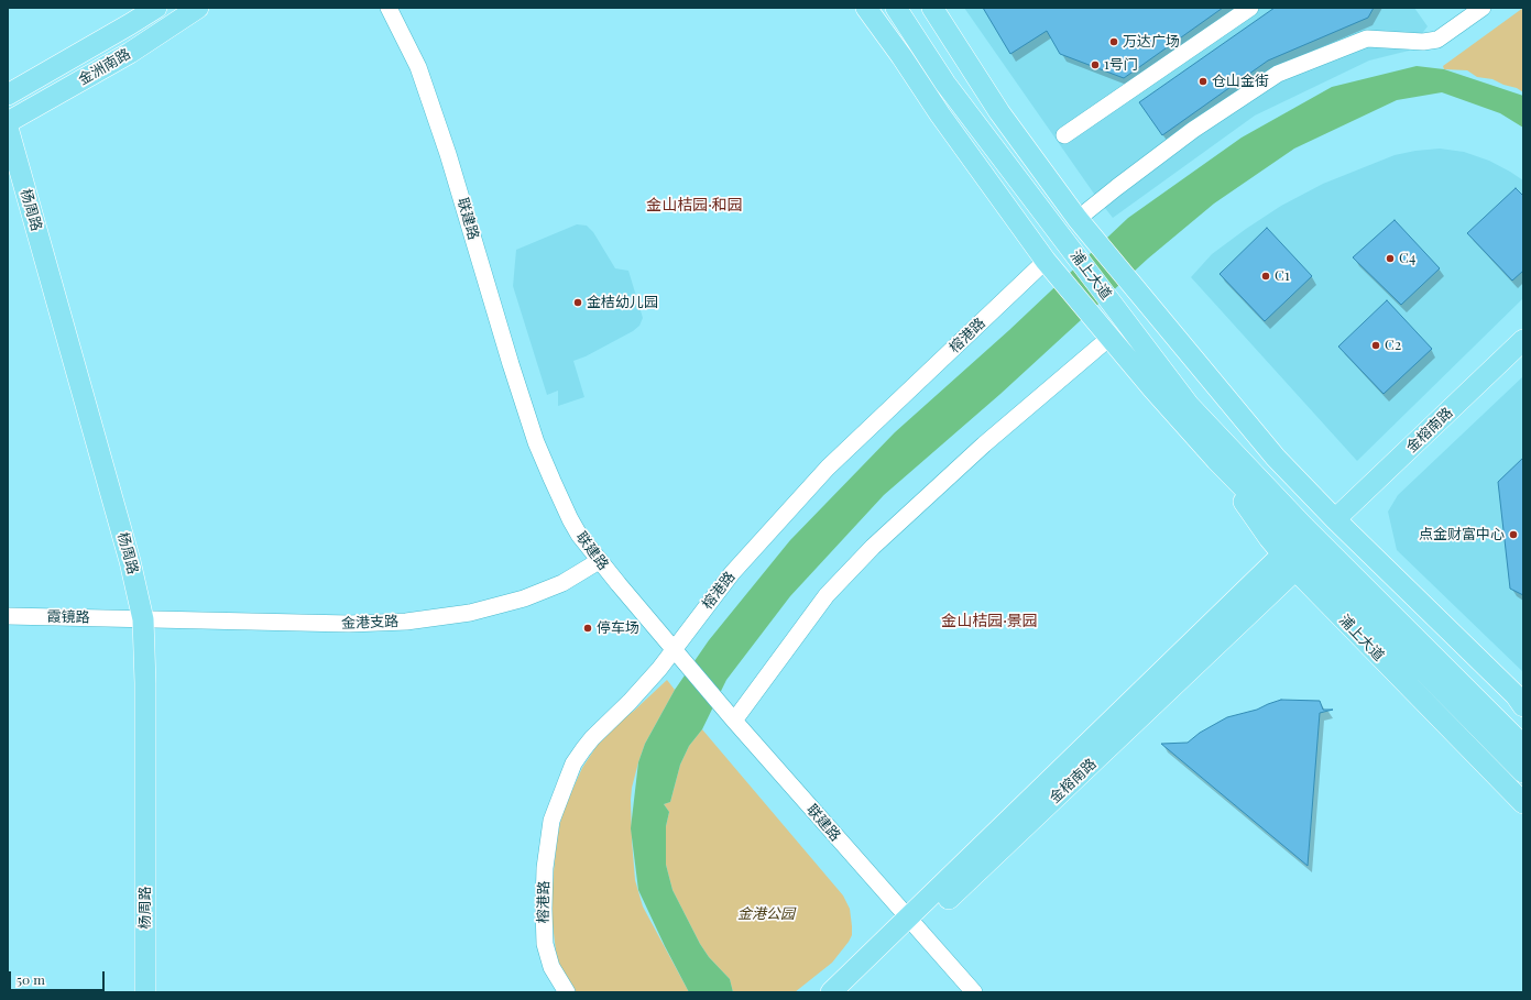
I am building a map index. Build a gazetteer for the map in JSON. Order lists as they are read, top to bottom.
{
  "streets": {
    "main road": [
      "金洲南路",
      "杨周路",
      "浦上大道",
      "金榕南路"
    ],
    "street": [
      "联建路",
      "榕港路",
      "霞镜路",
      "金港支路"
    ]
  },
  "crossings": [
    ["杨周路", "霞镜路"],
    ["杨周路", "金港支路"],
    ["联建路", "榕港路"],
    ["联建路", "金榕南路"],
    ["联建路", "金港支路"],
    ["浦上大道", "榕港路"],
    ["浦上大道", "金榕南路"],
    ["霞镜路", "金港支路"]
  ],
  "districts": ["金山桔园·和园", "金山桔园·景园"],
  "parks": ["金港公园"],
  "places": [
    "万达广场",
    "1号门",
    "仓山金街",
    "C4",
    "C1",
    "金桔幼儿园",
    "C2",
    "点金财富中心",
    "停车场"
  ],
  "scale_bar": "50 m"
}
